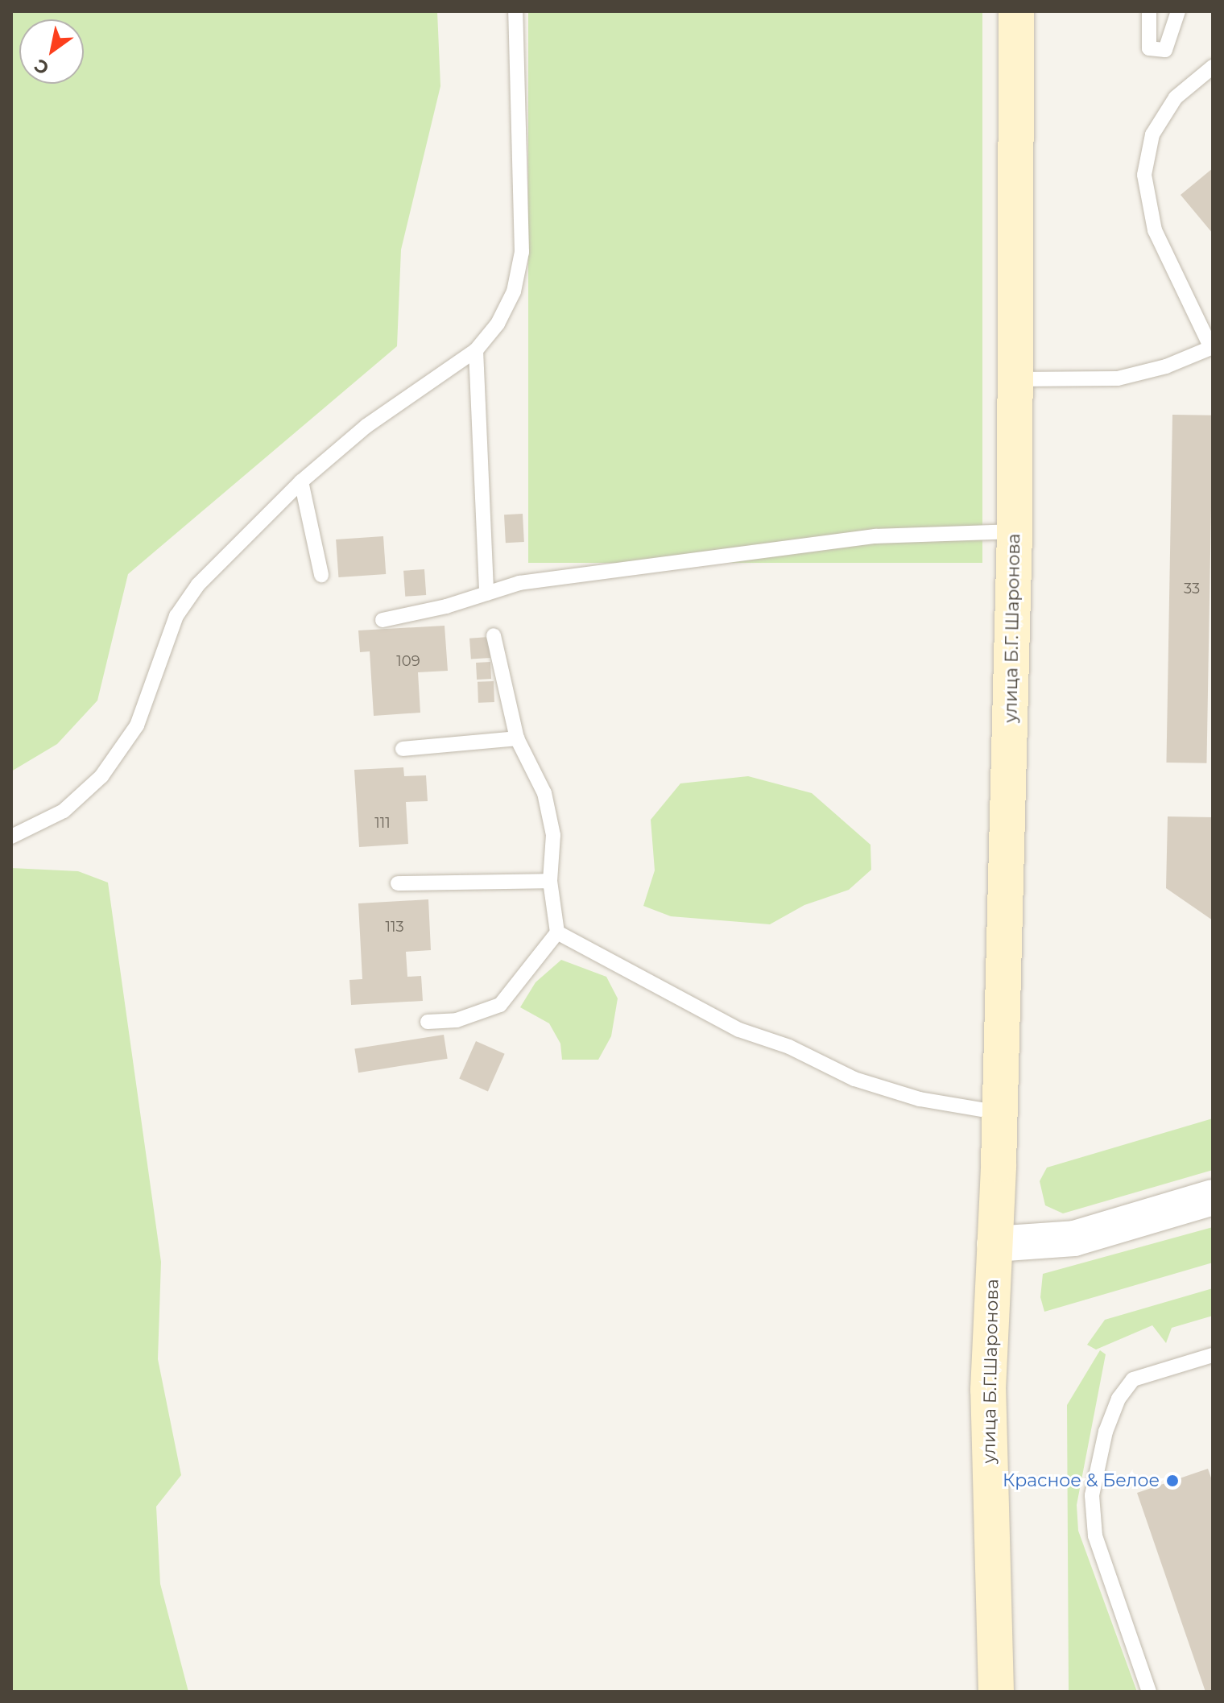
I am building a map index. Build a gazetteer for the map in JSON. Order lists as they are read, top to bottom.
{
  "streets": {
    "main road": ["улица Б.Г. Шаронова", "улица Б.Г.Шаронова"]
  },
  "crossings": [
    ["улица Б.Г. Шаронова", "улица Б.Г.Шаронова"]
  ],
  "places": ["Красное & Белое"],
  "house_numbers": [
    "33",
    "109",
    "111",
    "113"
  ],
  "north": "bottom left"
}
